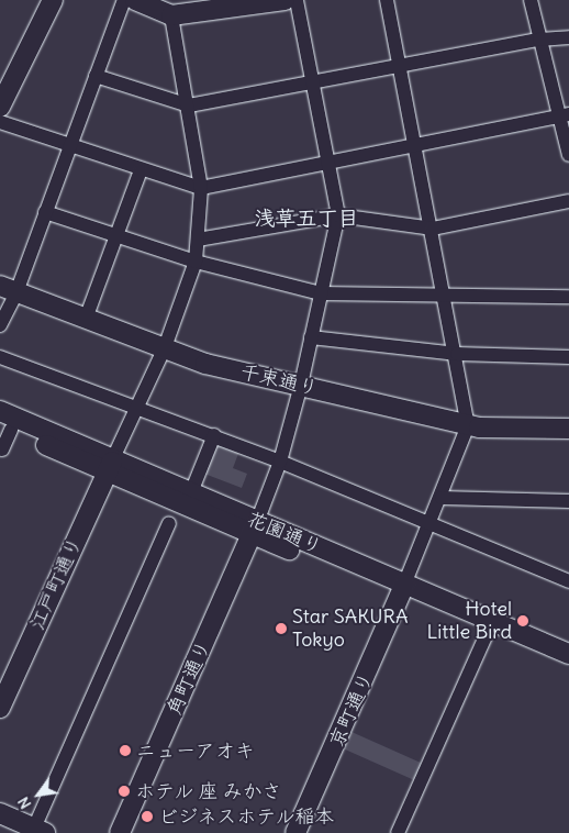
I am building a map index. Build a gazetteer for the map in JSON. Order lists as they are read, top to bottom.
{
  "streets": {
    "street": [
      "千束通り",
      "花園通り",
      "江戸町通り",
      "角町通り",
      "京町通り"
    ]
  },
  "crossings": [
    ["花園通り", "江戸町通り"],
    ["花園通り", "角町通り"],
    ["花園通り", "京町通り"]
  ],
  "districts": ["浅草五丁目"],
  "places": [
    "Hotel Little Bird",
    "Star SAKURA Tokyo",
    "ニューアオキ",
    "ホテル 座 みかさ",
    "ビジネスホテル稲本"
  ],
  "north": "bottom left"
}
